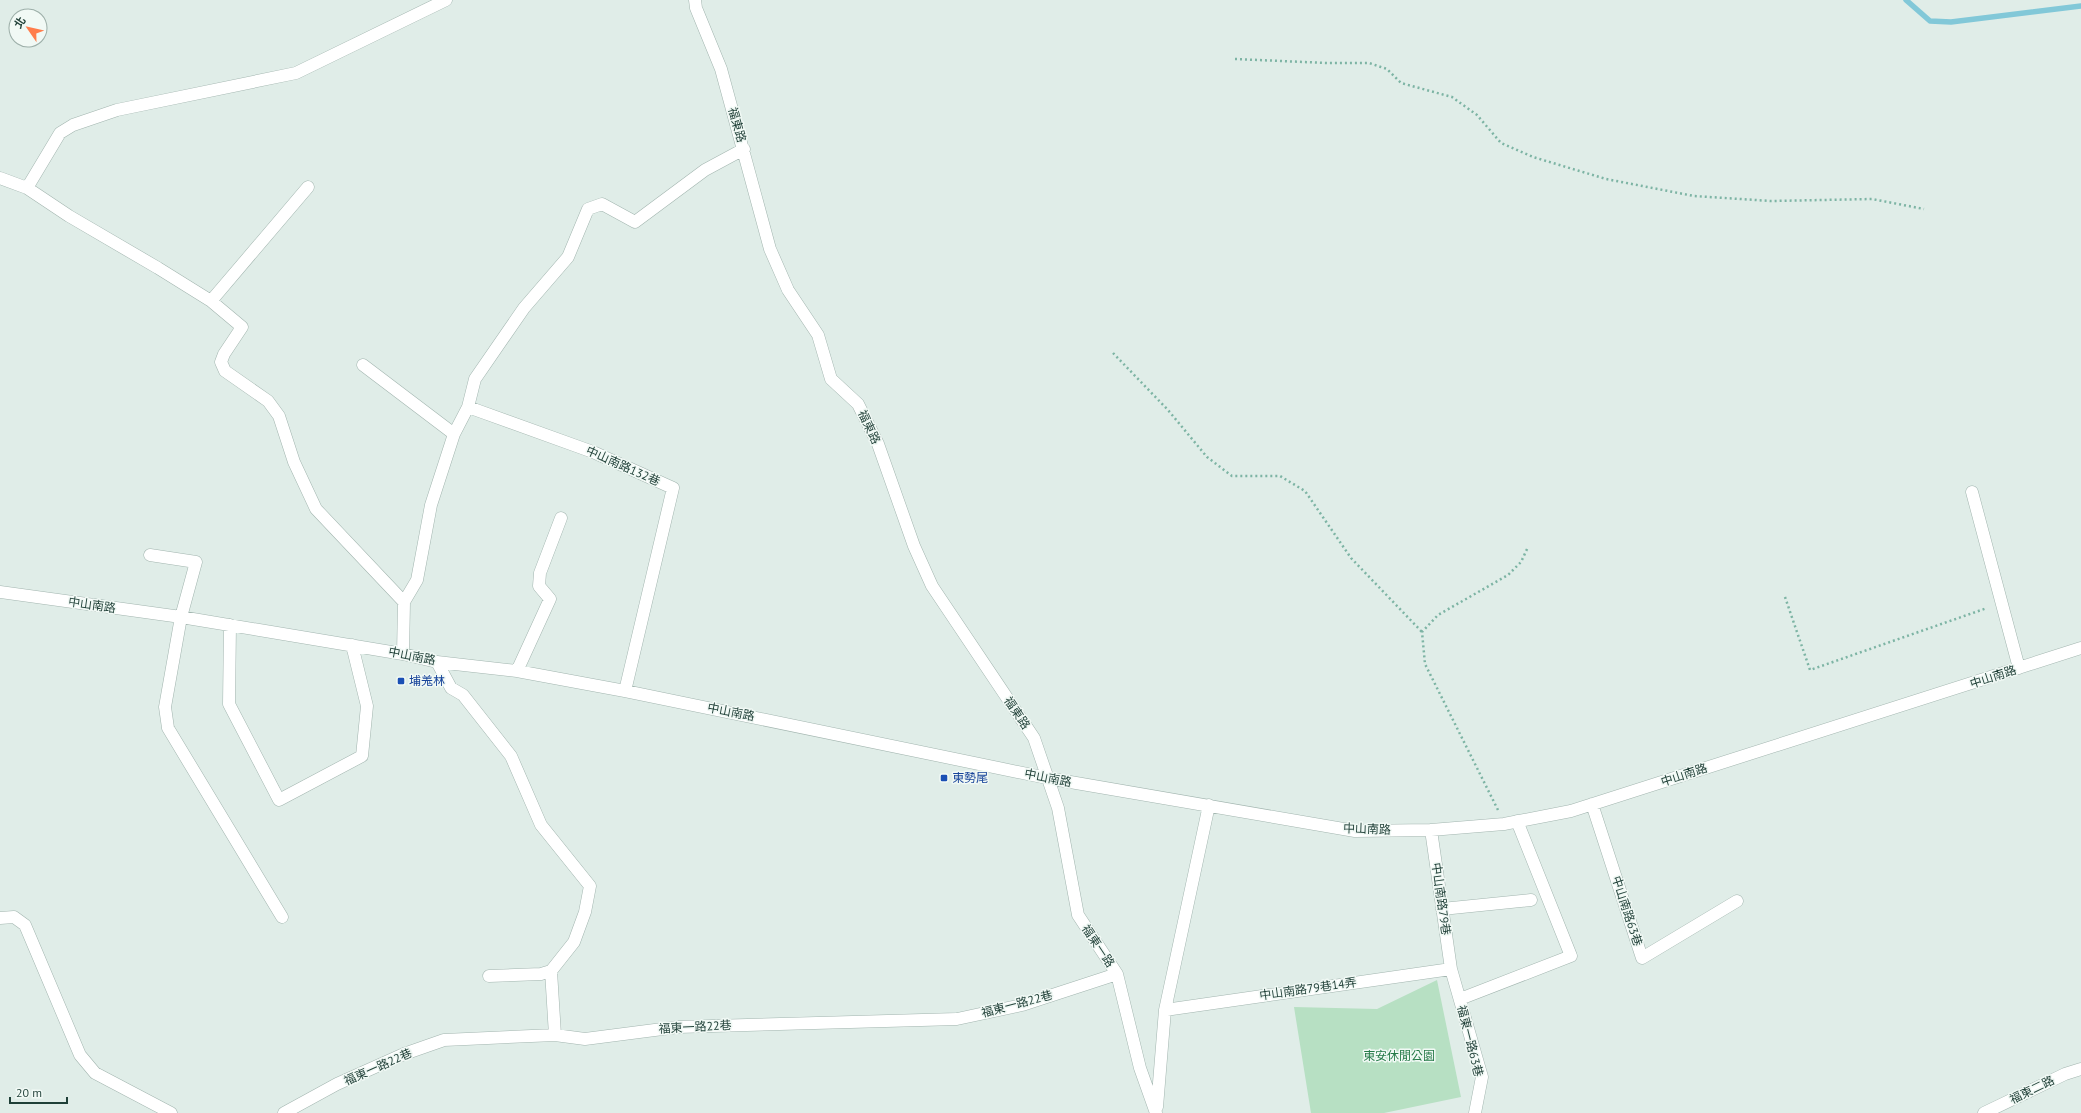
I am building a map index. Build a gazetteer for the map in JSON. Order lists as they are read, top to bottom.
{
  "streets": {
    "street": [
      "福東路",
      "中山南路132巷",
      "中山南路",
      "中山南路79巷",
      "中山南路63巷",
      "福東一路",
      "中山南路79巷14弄",
      "福東一路22巷",
      "福東一路63巷",
      "福東二路"
    ]
  },
  "crossings": [
    ["福東路", "中山南路"],
    ["福東路", "福東一路"],
    ["中山南路132巷", "中山南路"],
    ["中山南路", "中山南路79巷"],
    ["中山南路", "中山南路63巷"],
    ["中山南路", "福東一路"],
    ["中山南路79巷", "中山南路79巷14弄"],
    ["中山南路79巷", "福東一路63巷"],
    ["福東一路", "福東一路22巷"],
    ["中山南路79巷14弄", "福東一路63巷"]
  ],
  "parks": ["東安休閒公園"],
  "places": {
    "transit": ["埔羗林", "東勢尾"]
  },
  "scale_bar": "20 m",
  "north": "top left"
}
